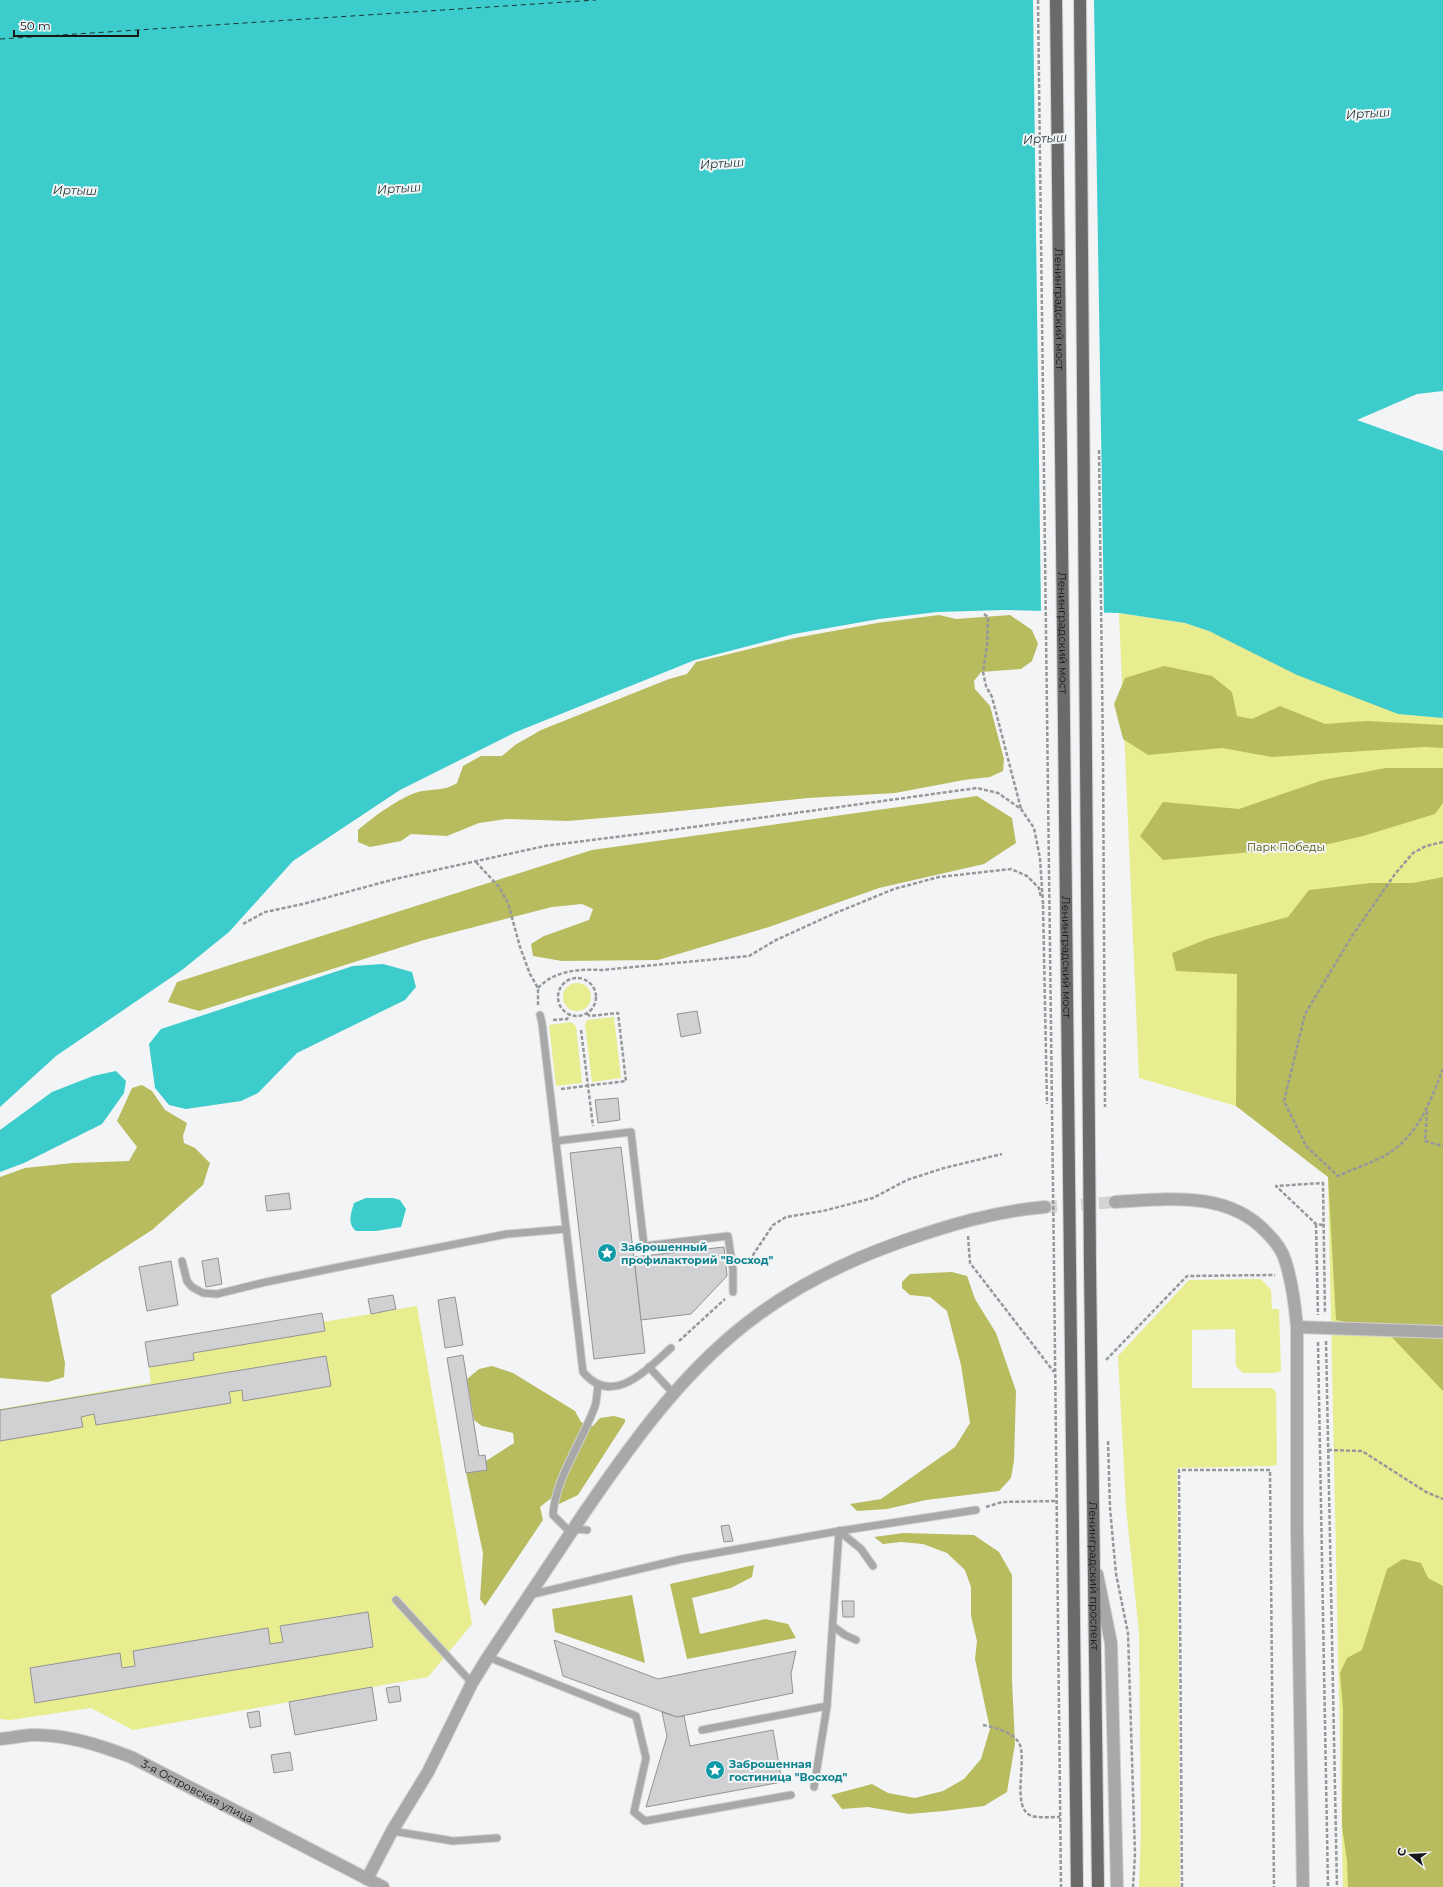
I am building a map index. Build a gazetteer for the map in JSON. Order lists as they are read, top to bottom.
{
  "streets": {
    "main road": ["Ленинградский мост", "Ленинградский проспект"],
    "street": ["3-я Островская улица"]
  },
  "crossings": [
    ["Ленинградский мост", "Ленинградский проспект"]
  ],
  "water": ["Иртыш"],
  "parks": ["Парк Победы"],
  "places": {
    "place": ["Заброшенный профилакторий \"Восход\"", "Заброшенная гостиница \"Восход\""]
  },
  "scale_bar": "50 m",
  "north": "left"
}
